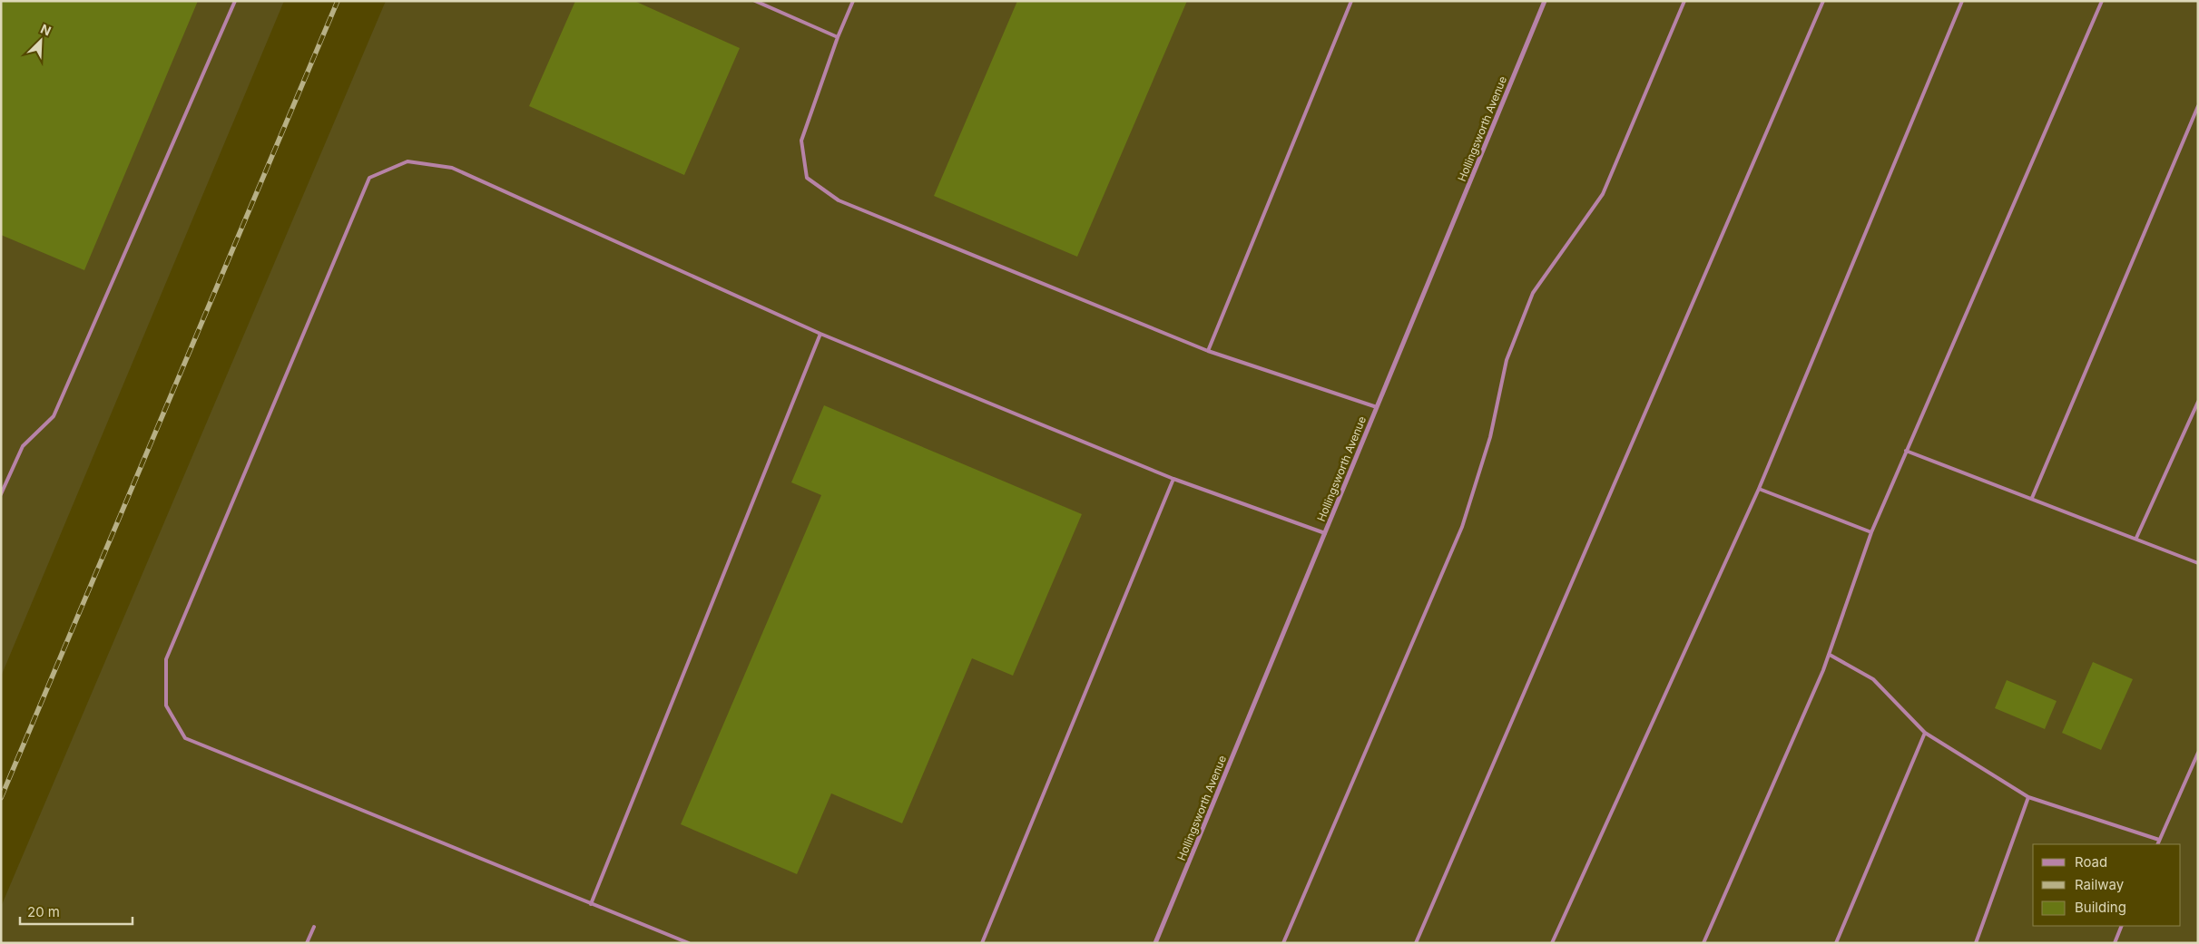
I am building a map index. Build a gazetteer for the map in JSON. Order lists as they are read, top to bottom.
{
  "streets": {
    "street": ["Hollingsworth Avenue"]
  },
  "legend": ["Road", "Railway", "Building"],
  "scale_bar": "20 m",
  "north": "top right"
}
